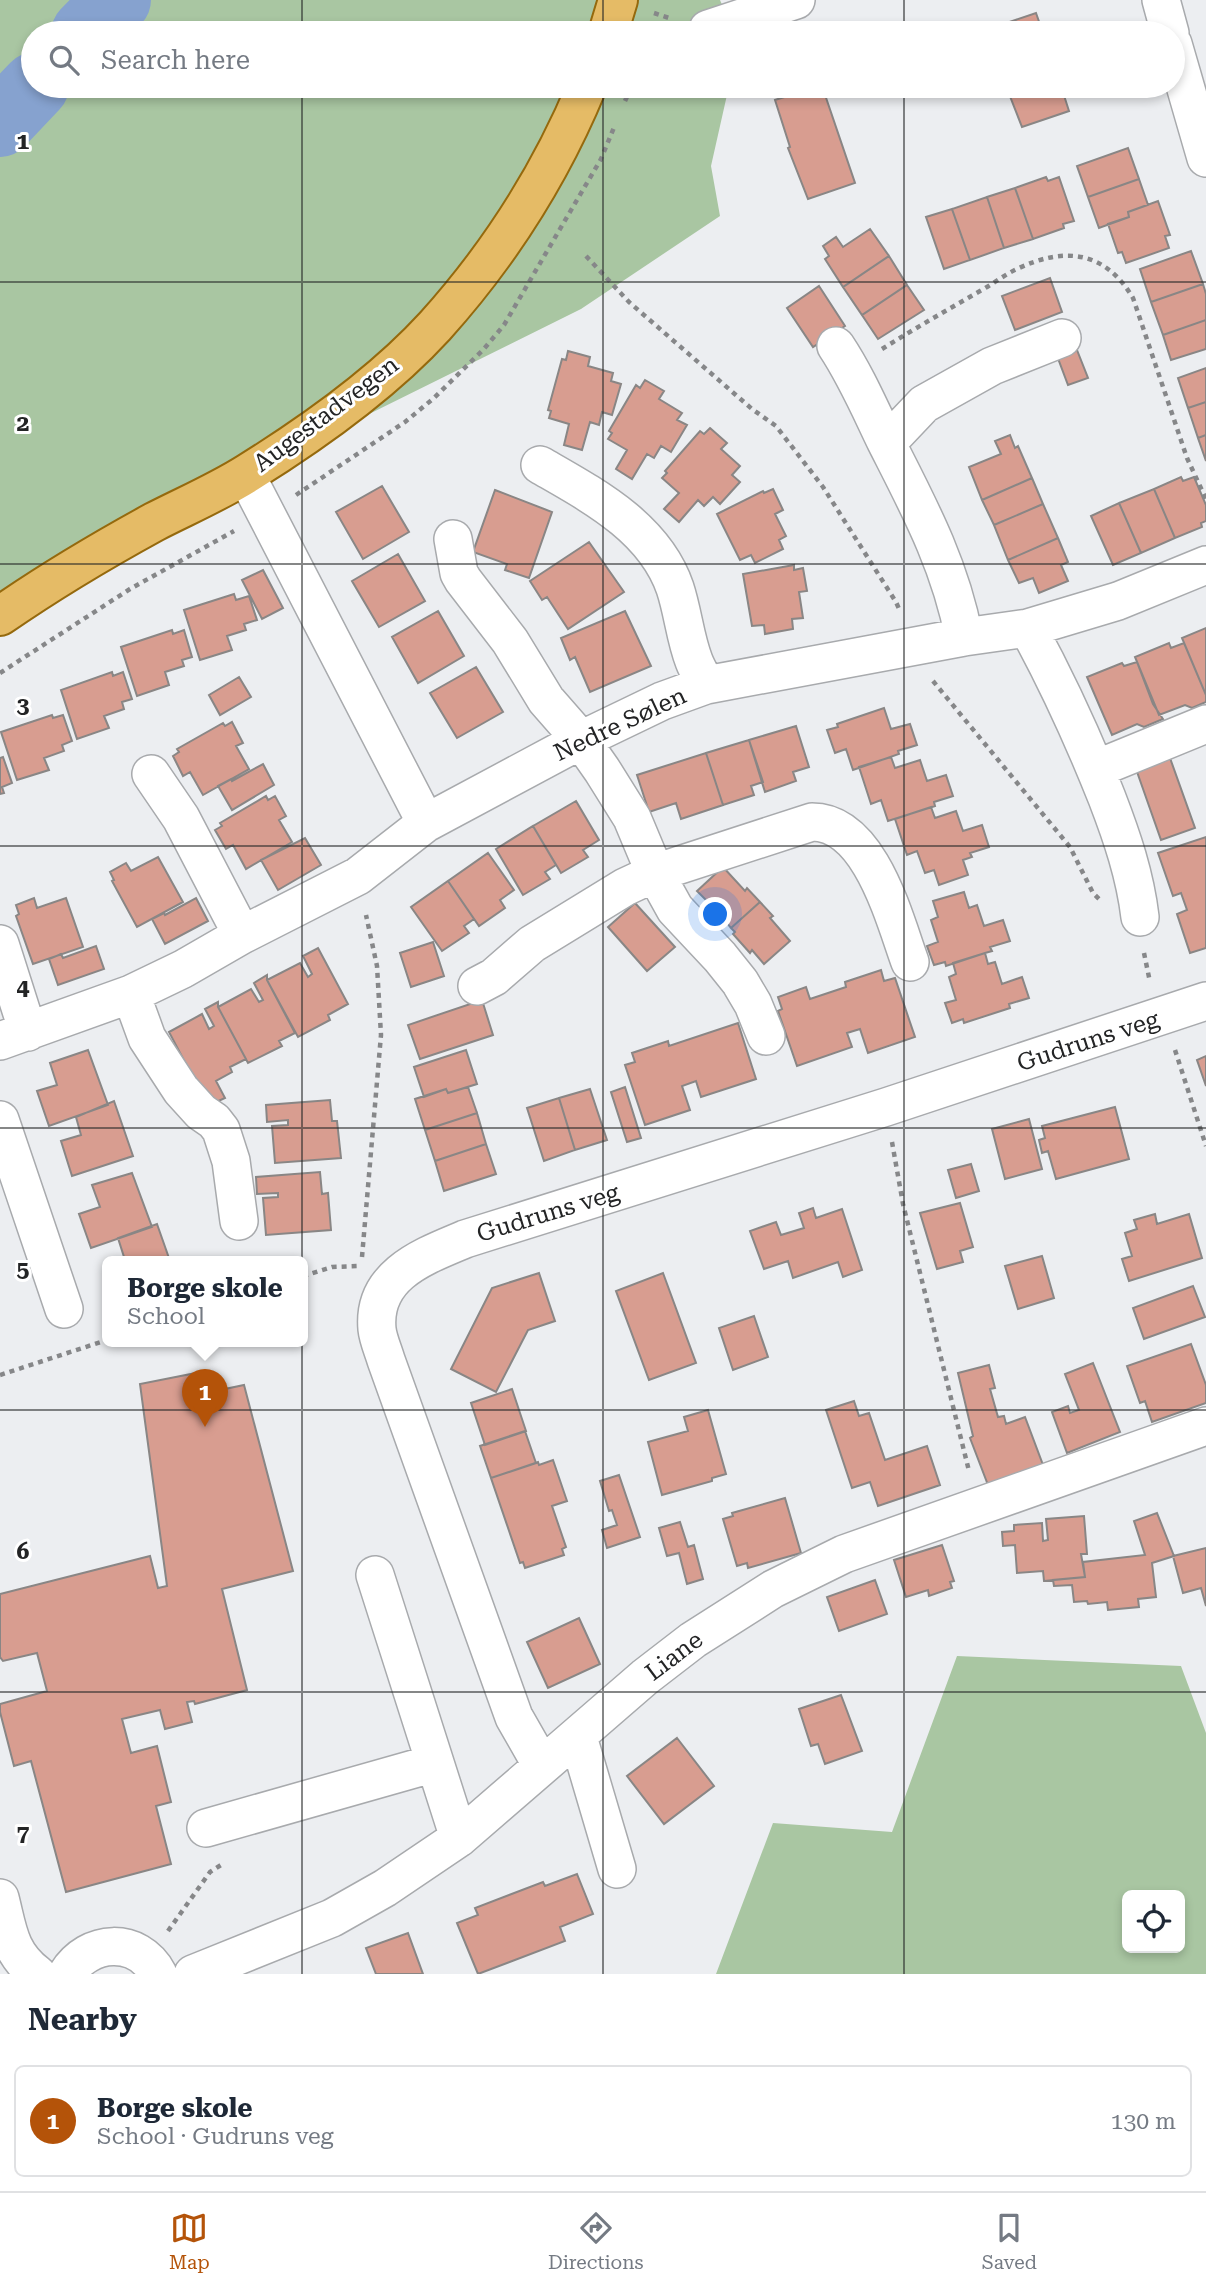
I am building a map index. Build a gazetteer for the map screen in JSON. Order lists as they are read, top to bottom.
{
  "streets": {
    "main road": ["Augestadvegen"],
    "street": ["Nedre Sølen", "Gudruns veg", "Liane"]
  },
  "crossings": [
    ["Gudruns veg", "Liane"]
  ],
  "page": {
    "search": "Search here",
    "popup": ["Borge skole", "School"],
    "pins": "1",
    "heading": "Nearby",
    "list": [
      {
        "mark": "1",
        "name": "Borge skole",
        "note": "School · Gudruns veg",
        "value": "130 m"
      }
    ],
    "nav": ["Map", "Directions", "Saved"]
  },
  "grid": {
    "rows": [
      "1",
      "2",
      "3",
      "4",
      "5",
      "6",
      "7"
    ]
  }
}
